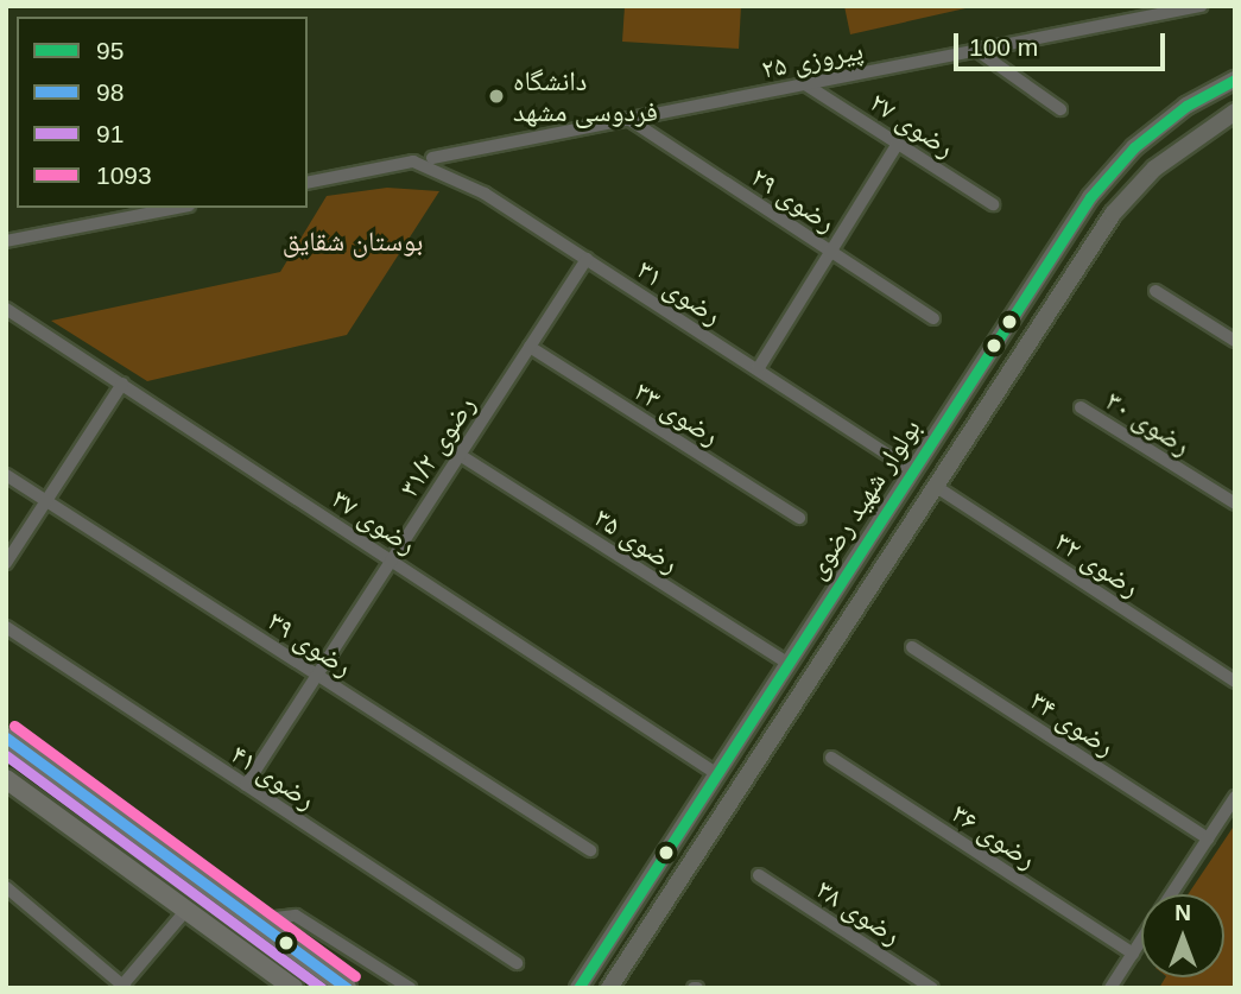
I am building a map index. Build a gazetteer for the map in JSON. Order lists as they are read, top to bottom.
{
  "streets": {
    "street": [
      "پیروزی ۲۵",
      "رضوی ۲۷",
      "رضوی ۲۹",
      "رضوی ۳۱",
      "رضوی ۳۳",
      "رضوی ۳۰",
      "رضوی ۳۱/۲",
      "بولوار شهید رضوی",
      "رضوی ۳۷",
      "رضوی ۳۵",
      "رضوی ۳۲",
      "رضوی ۳۹",
      "رضوی ۳۴",
      "رضوی ۴۱",
      "رضوی ۳۶",
      "رضوی ۳۸"
    ]
  },
  "crossings": [
    ["پیروزی ۲۵", "رضوی ۲۷"],
    ["پیروزی ۲۵", "رضوی ۲۹"],
    ["رضوی ۳۱", "رضوی ۳۱/۲"],
    ["رضوی ۳۱", "بولوار شهید رضوی"],
    ["رضوی ۳۳", "رضوی ۳۱/۲"],
    ["رضوی ۳۱/۲", "رضوی ۳۷"],
    ["رضوی ۳۱/۲", "رضوی ۳۵"],
    ["رضوی ۳۱/۲", "رضوی ۳۹"],
    ["رضوی ۳۱/۲", "رضوی ۴۱"],
    ["بولوار شهید رضوی", "رضوی ۳۷"],
    ["بولوار شهید رضوی", "رضوی ۳۵"],
    ["بولوار شهید رضوی", "رضوی ۳۲"]
  ],
  "parks": ["بوستان شقایق"],
  "places": ["دانشگاه فردوسی مشهد"],
  "lines": [
    "transit line 95",
    "transit line 1093",
    "transit line 98",
    "transit line 91"
  ],
  "legend": [
    "95",
    "98",
    "91",
    "1093"
  ],
  "scale_bar": "100 m",
  "north": "top"
}
